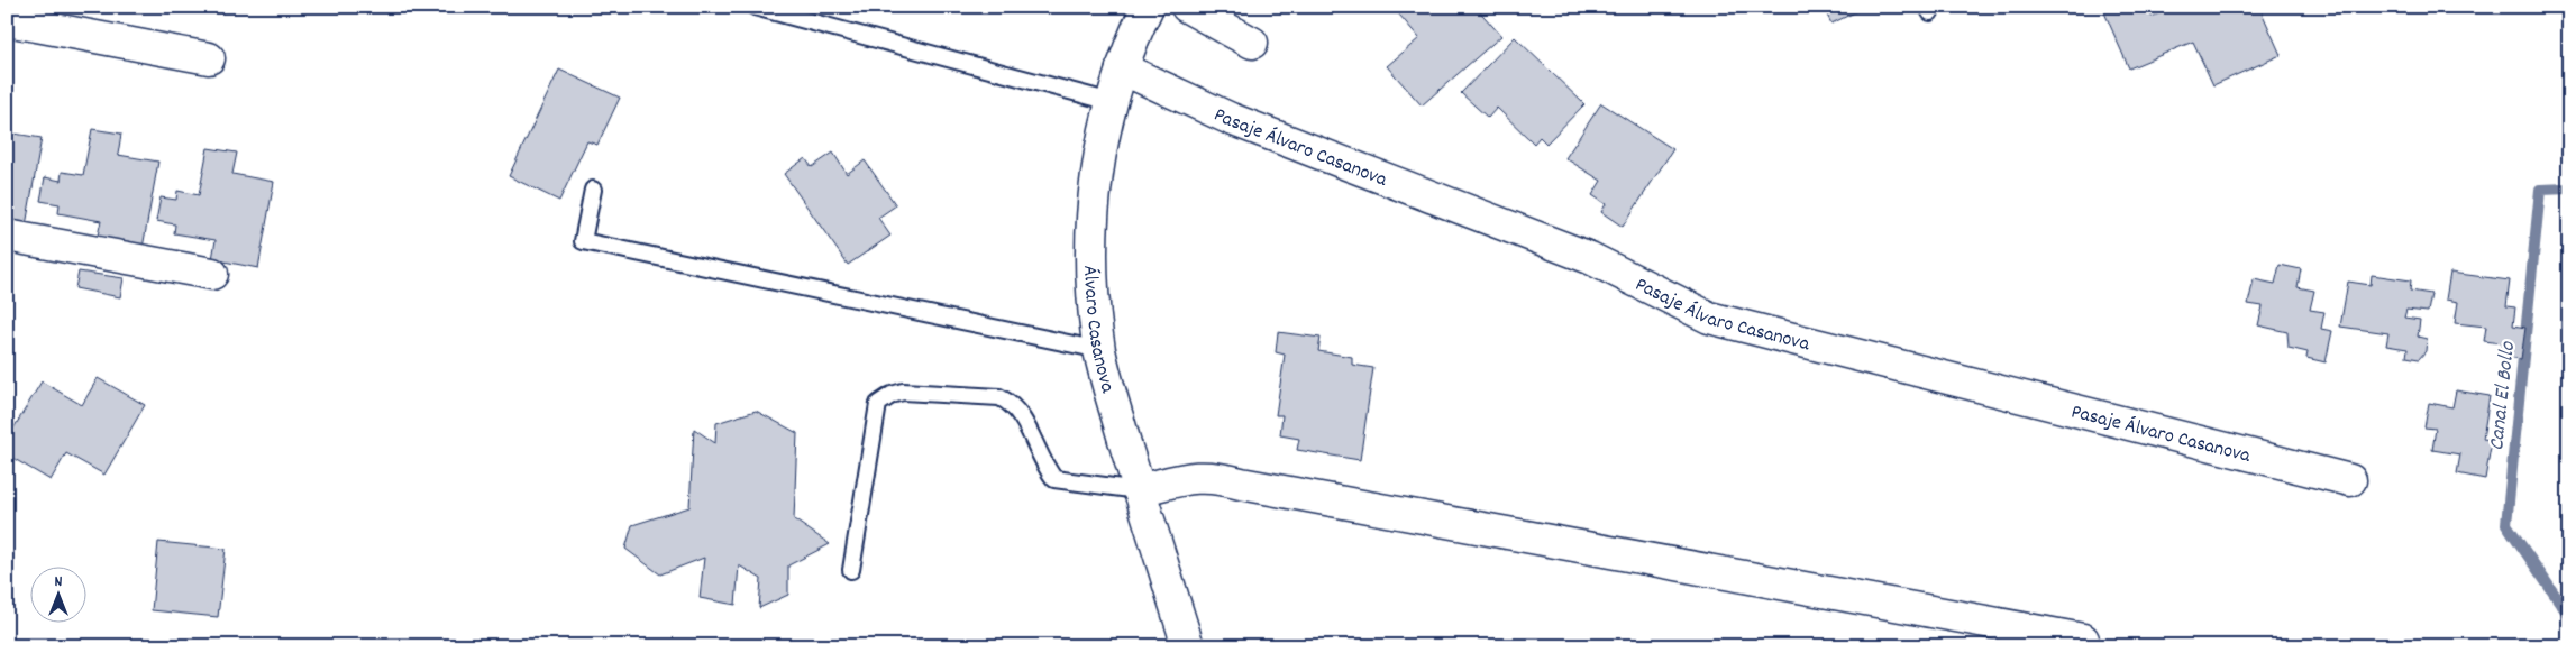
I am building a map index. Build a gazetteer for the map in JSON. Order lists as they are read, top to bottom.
{
  "streets": {
    "street": ["Pasaje Álvaro Casanova", "Álvaro Casanova"]
  },
  "crossings": [
    ["Pasaje Álvaro Casanova", "Álvaro Casanova"]
  ],
  "water": ["Canal El Bollo"],
  "north": "top"
}
